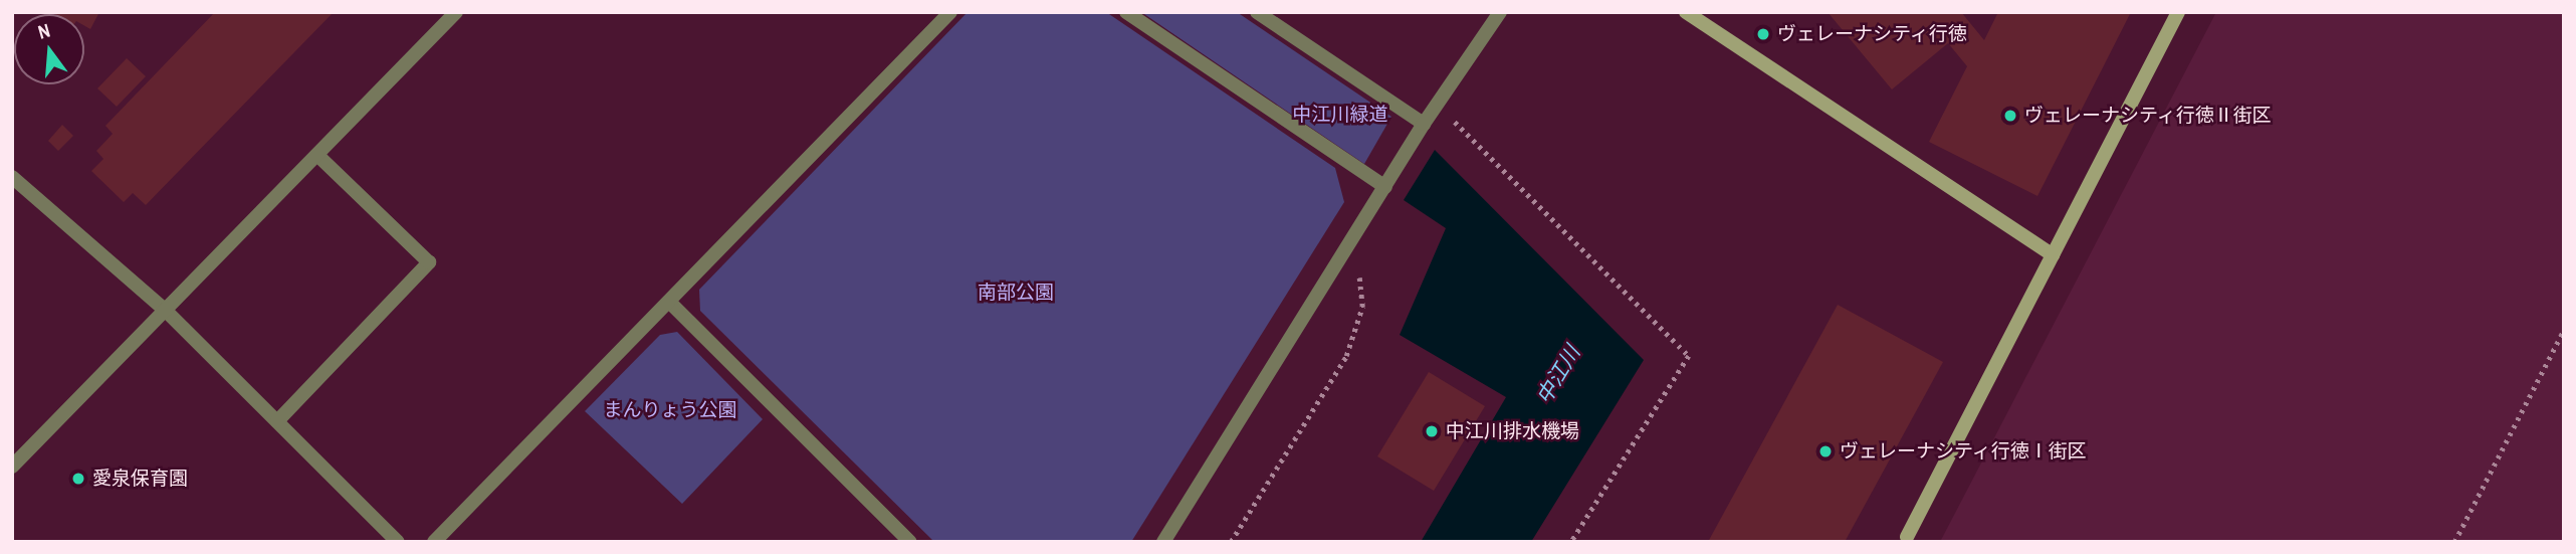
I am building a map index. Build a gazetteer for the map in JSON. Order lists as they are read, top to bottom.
{
  "water": ["中江川"],
  "parks": ["中江川緑道", "南部公園", "まんりょう公園"],
  "places": [
    "ヴェレーナシティ行徳",
    "ヴェレーナシティ行徳Ⅱ街区",
    "中江川排水機場",
    "ヴェレーナシティ行徳Ⅰ街区",
    "愛泉保育園"
  ],
  "north": "top"
}
